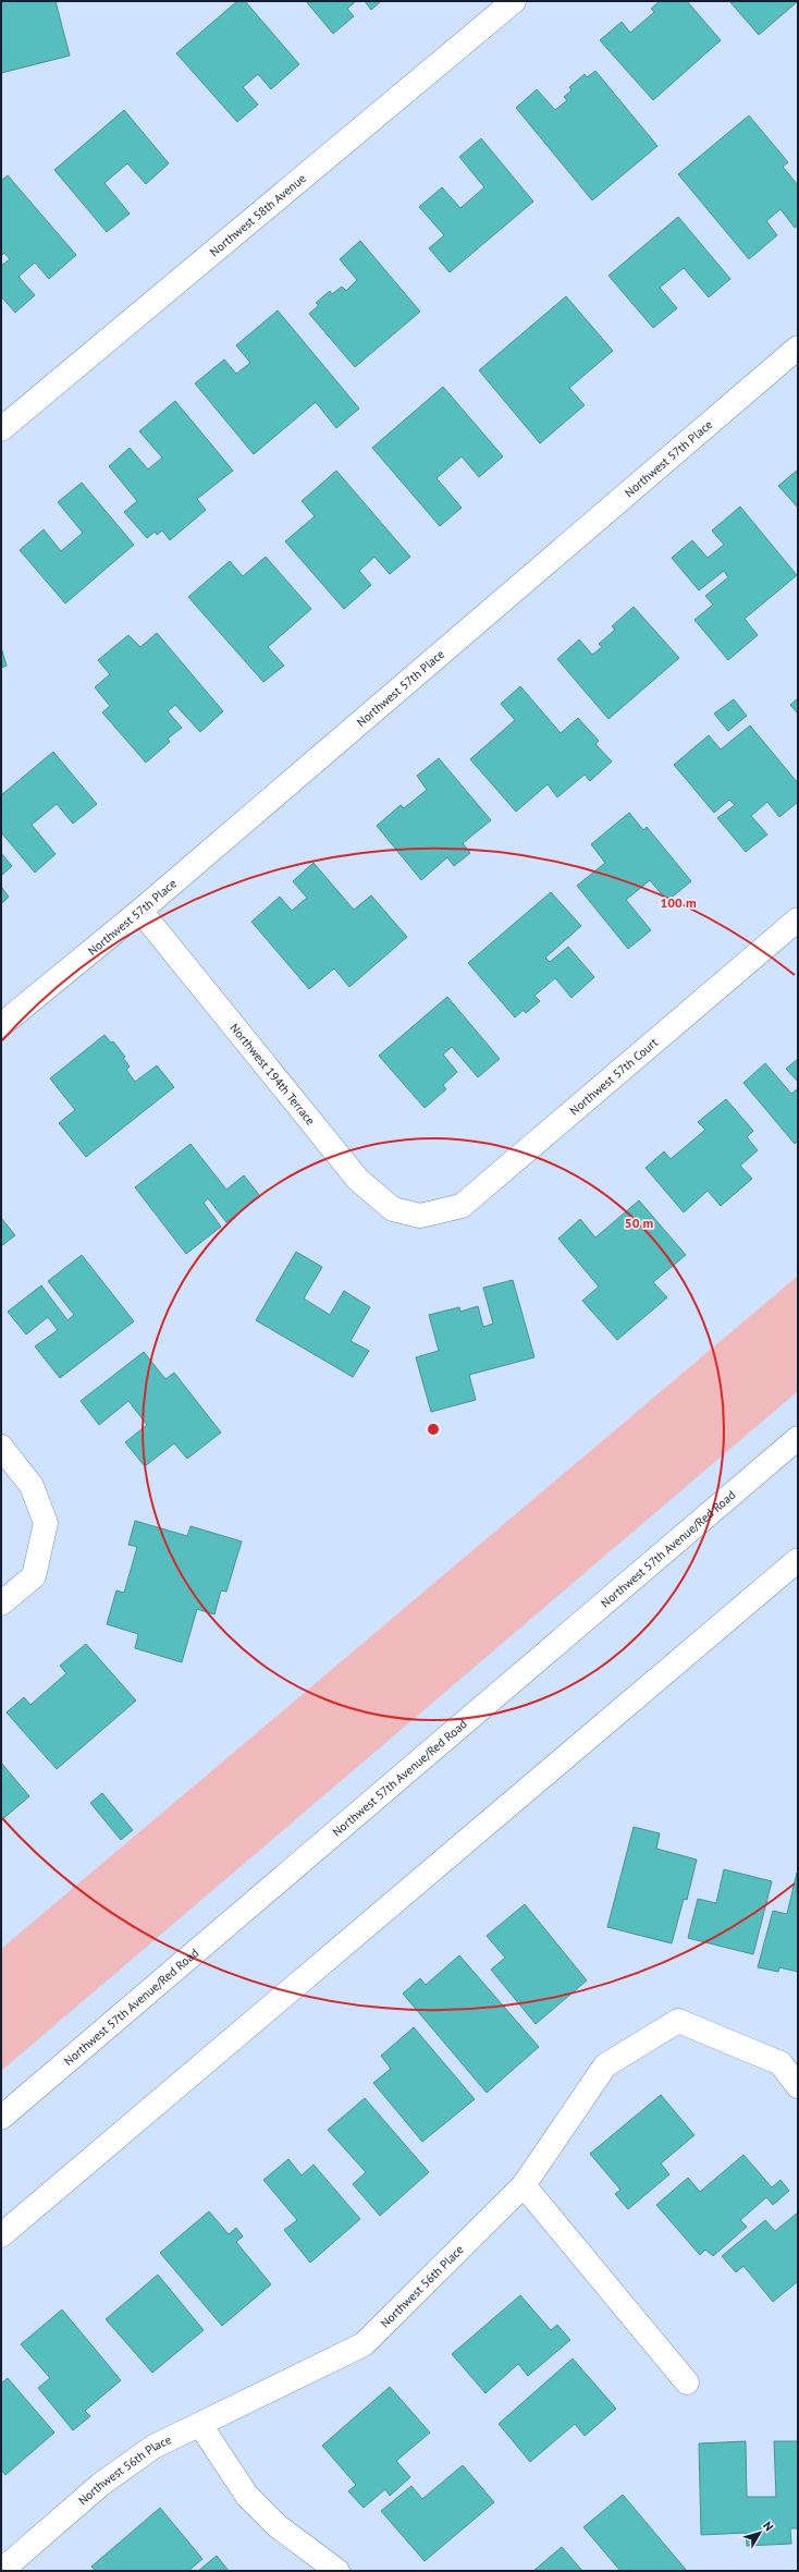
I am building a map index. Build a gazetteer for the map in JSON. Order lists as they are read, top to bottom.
{
  "streets": {
    "street": [
      "Northwest 58th Avenue",
      "Northwest 57th Place",
      "Northwest 194th Terrace",
      "Northwest 57th Court",
      "Northwest 57th Avenue/Red Road",
      "Northwest 56th Place"
    ]
  },
  "crossings": [
    ["Northwest 57th Place", "Northwest 194th Terrace"],
    ["Northwest 194th Terrace", "Northwest 57th Court"]
  ],
  "north": "top right",
  "rings": ["100 m", "50 m"]
}
